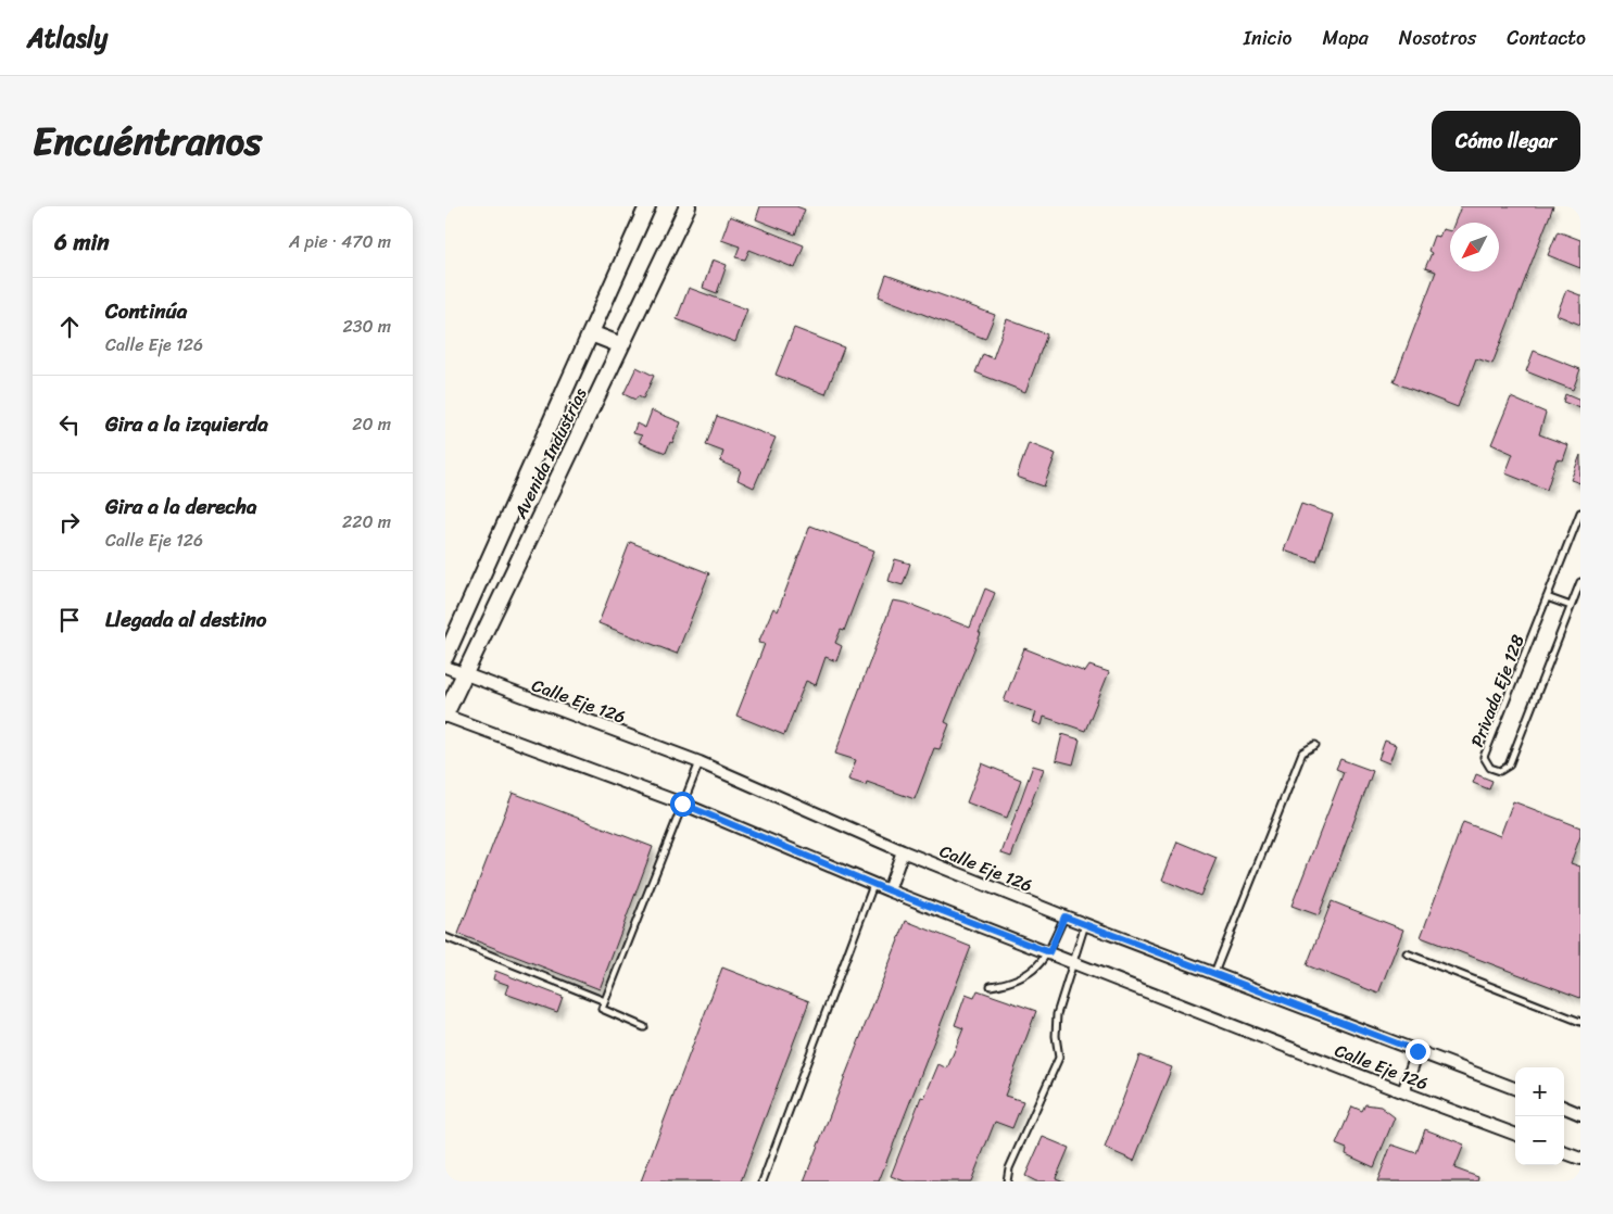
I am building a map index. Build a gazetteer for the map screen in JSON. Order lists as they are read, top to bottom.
{
  "streets": {
    "main road": ["Avenida Industrias"],
    "street": ["Calle Eje 126"],
    "lane": ["Privada Eje 128"]
  },
  "crossings": [
    ["Avenida Industrias", "Calle Eje 126"]
  ],
  "north": "bottom left",
  "page": {
    "header": "Atlasly",
    "nav": [
      "Inicio",
      "Mapa",
      "Nosotros",
      "Contacto"
    ],
    "title": "Encuéntranos",
    "buttons": "Cómo llegar",
    "heading": ["6 min", "A pie · 470 m"],
    "list": [
      ["Continúa", "Calle Eje 126", "230 m"],
      ["Gira a la izquierda", "20 m"],
      ["Gira a la derecha", "Calle Eje 126", "220 m"],
      "Llegada al destino"
    ],
    "map_buttons": ["+", "−"]
  }
}
